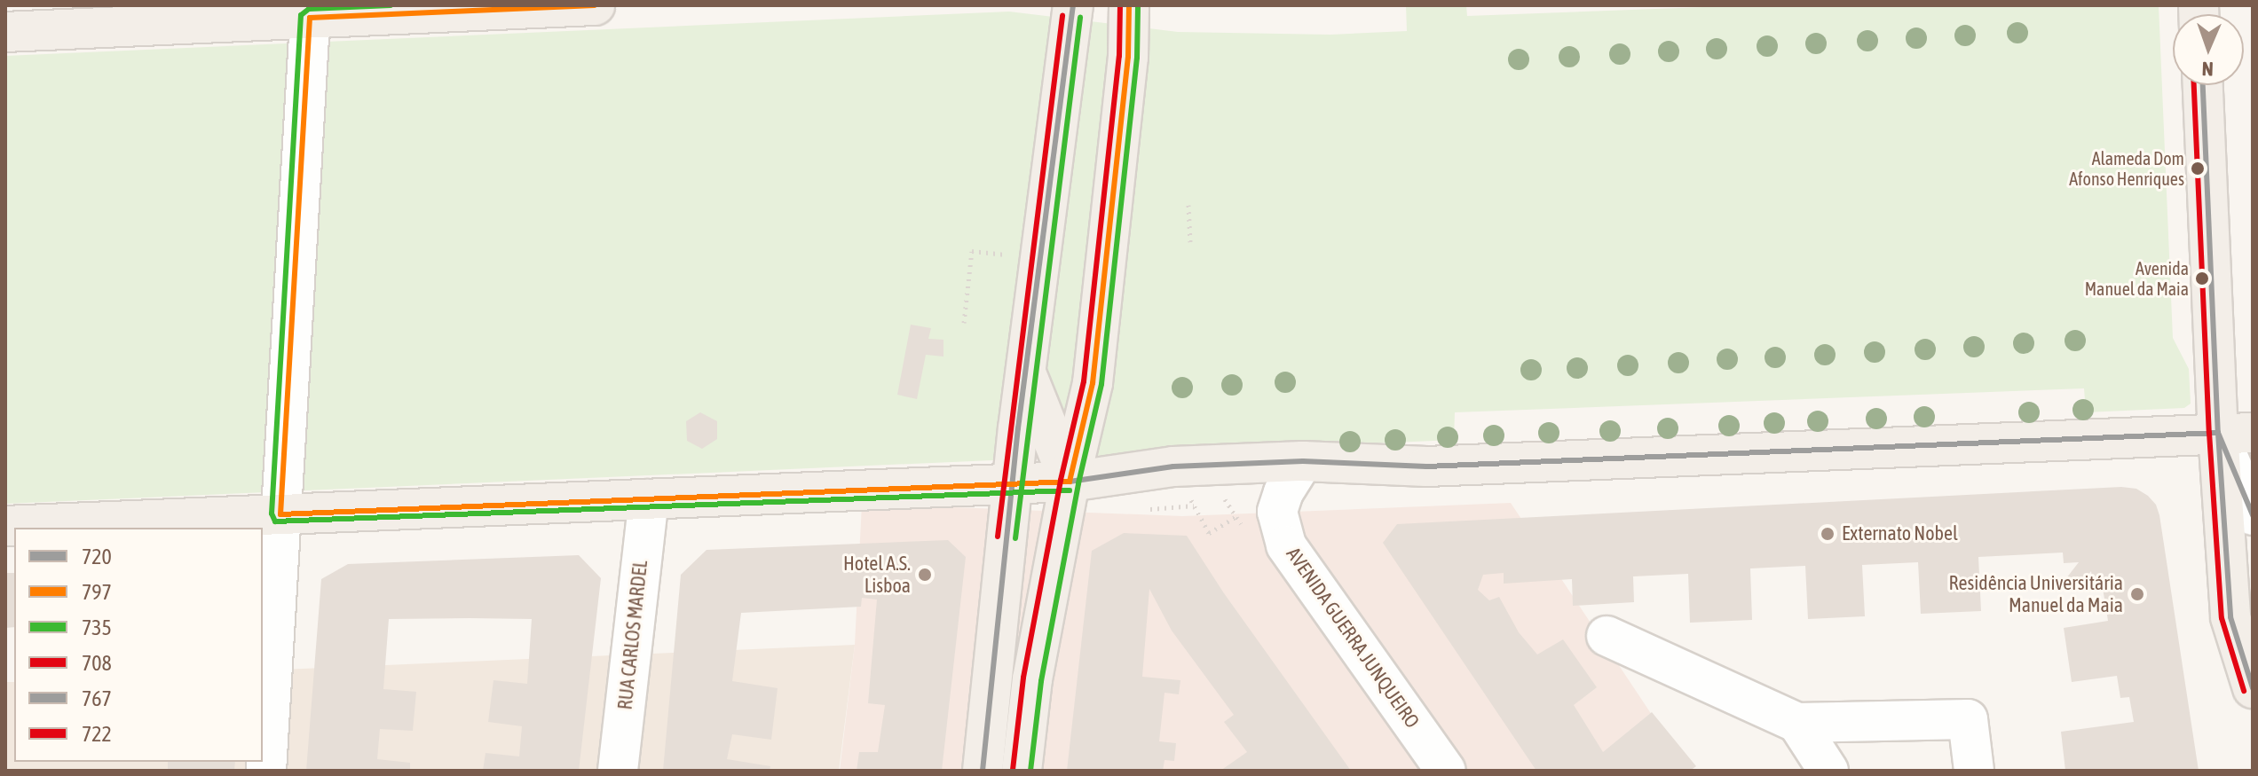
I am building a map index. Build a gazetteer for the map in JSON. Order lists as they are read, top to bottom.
{
  "streets": {
    "street": ["RUA CARLOS MARDEL", "AVENIDA GUERRA JUNQUEIRO"]
  },
  "places": [
    "Alameda Dom Afonso Henriques",
    "Avenida Manuel da Maia",
    "Externato Nobel",
    "Hotel A.S. Lisboa",
    "Residência Universitária Manuel da Maia"
  ],
  "lines": [
    "transit line 720",
    "transit line 797",
    "transit line 735",
    "transit line 708",
    "transit line 767",
    "transit line 722"
  ],
  "legend": [
    "720",
    "797",
    "735",
    "708",
    "767",
    "722"
  ],
  "north": "bottom"
}
